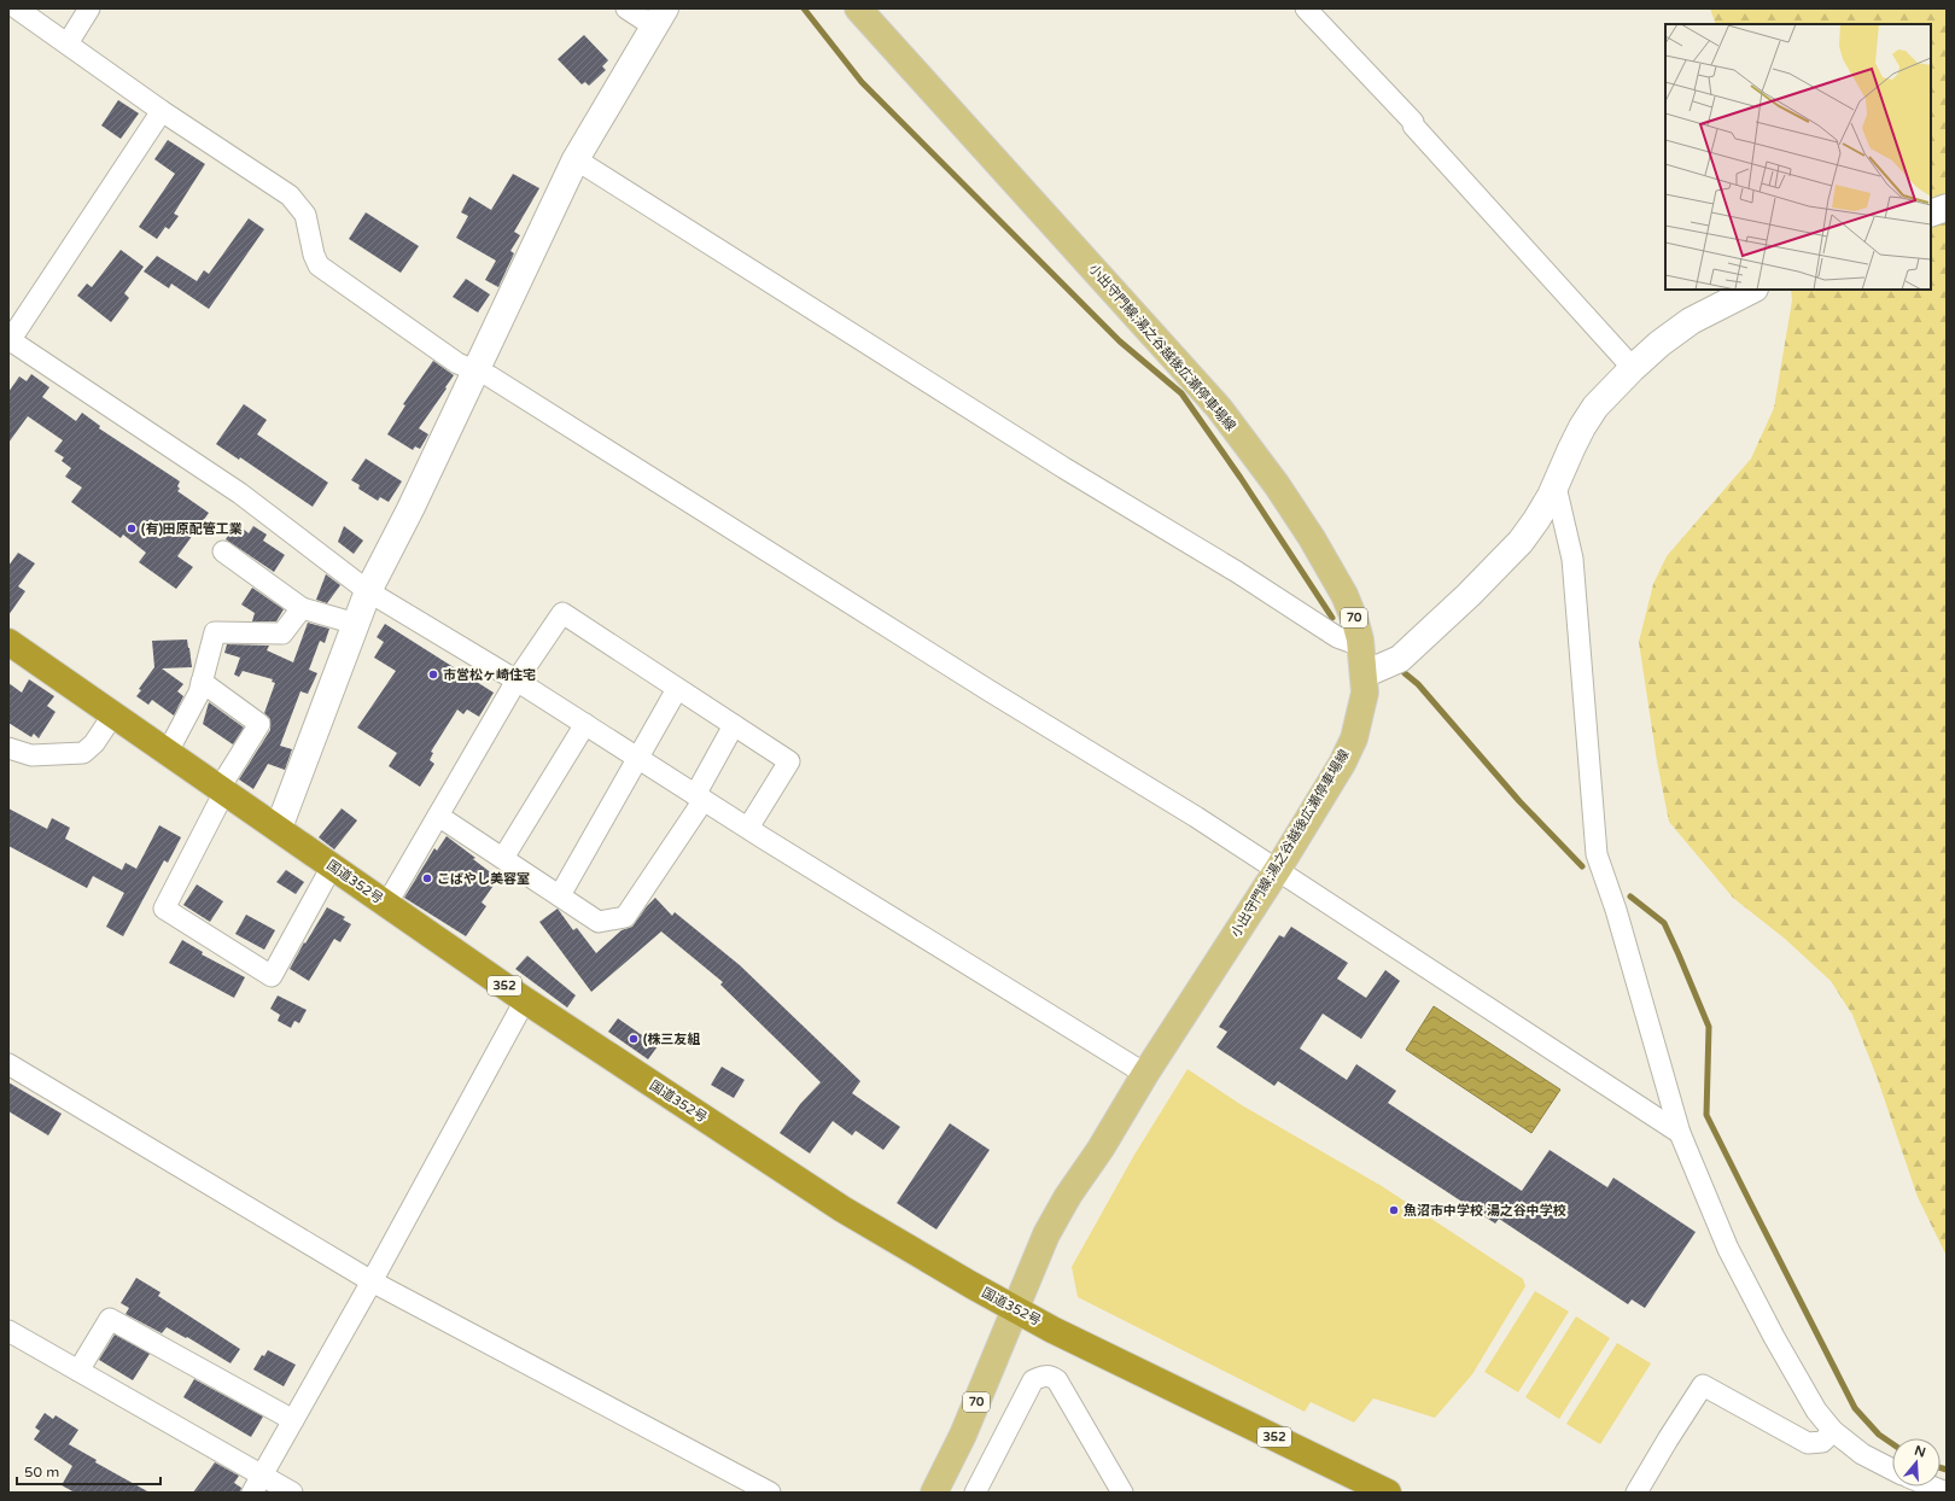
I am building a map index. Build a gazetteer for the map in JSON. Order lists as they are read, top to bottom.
{
  "streets": {
    "highway": ["国道352号", "352"],
    "main road": ["小出守門線;湯之谷越後広瀬停車場線", "70"]
  },
  "crossings": [
    ["小出守門線;湯之谷越後広瀬停車場線", "70"],
    ["小出守門線;湯之谷越後広瀬停車場線", "国道352号"],
    ["70", "国道352号"]
  ],
  "places": [
    "(有)田原配管工業",
    "市営松ヶ崎住宅",
    "こばやし美容室",
    "(株三友組",
    "魚沼市中学校 湯之谷中学校"
  ],
  "scale_bar": "50 m",
  "north": "top"
}
